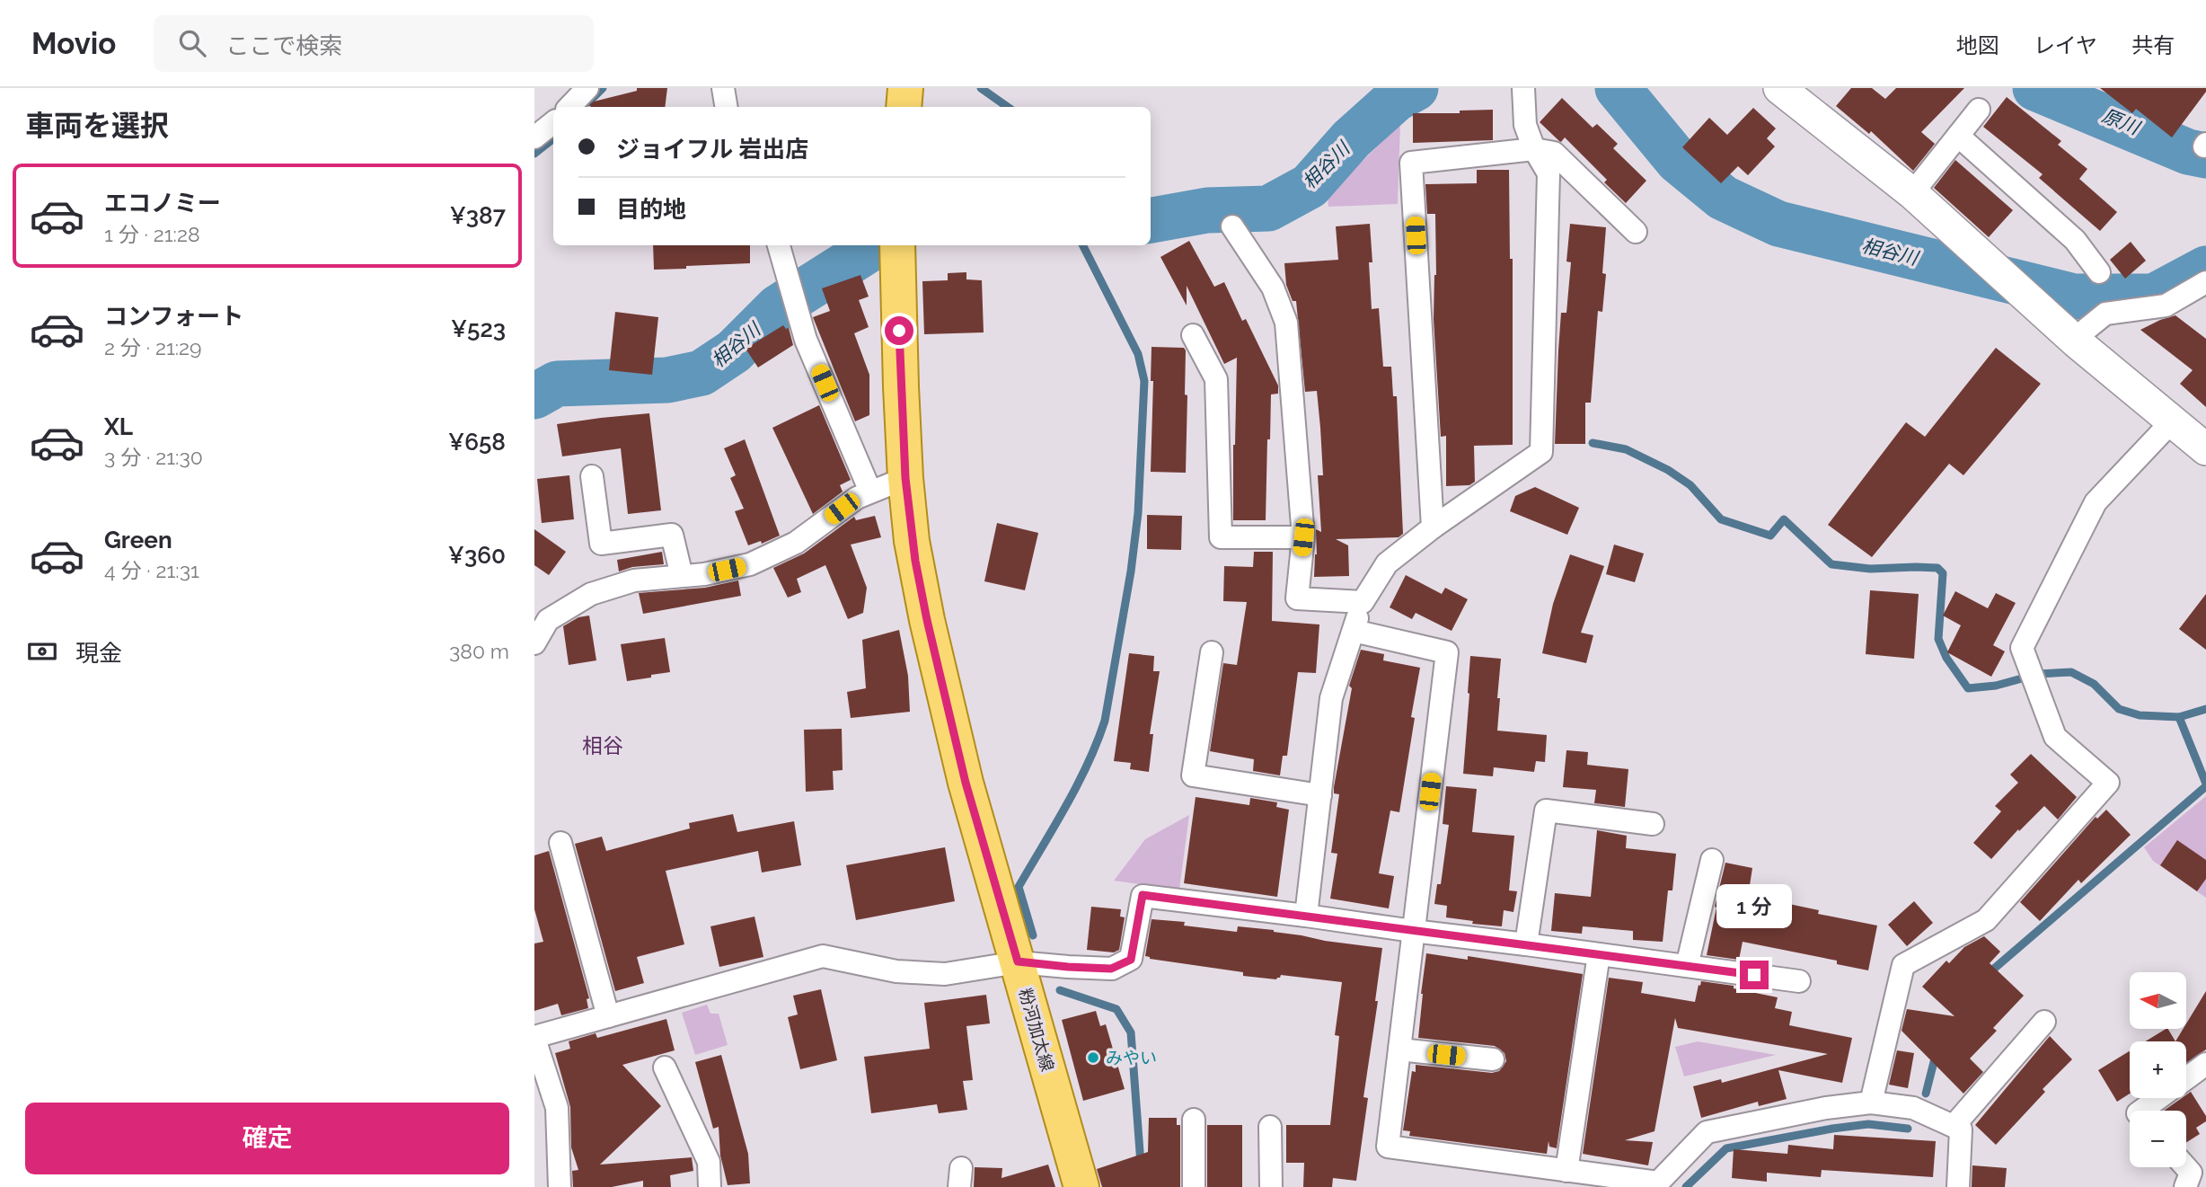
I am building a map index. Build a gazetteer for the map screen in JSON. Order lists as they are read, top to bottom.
{
  "streets": {
    "main road": ["粉河加太線"]
  },
  "districts": ["相谷"],
  "water": ["原川", "相谷川"],
  "places": ["みやい"],
  "north": "left",
  "page": {
    "header": "Movio",
    "search": "ここで検索",
    "nav": ["地図", "レイヤ", "共有"],
    "heading": "車両を選択",
    "banner": ["ジョイフル 岩出店", "目的地"],
    "list": [
      {
        "name": "エコノミー",
        "note": "1 分 · 21:28",
        "value": "¥387"
      },
      {
        "name": "コンフォート",
        "note": "2 分 · 21:29",
        "value": "¥523"
      },
      {
        "name": "XL",
        "note": "3 分 · 21:30",
        "value": "¥658"
      },
      {
        "name": "Green",
        "note": "4 分 · 21:31",
        "value": "¥360"
      }
    ],
    "pay": ["現金", "380 m"],
    "bubble": "1 分",
    "map_buttons": ["+", "−"],
    "buttons": "確定"
  }
}
